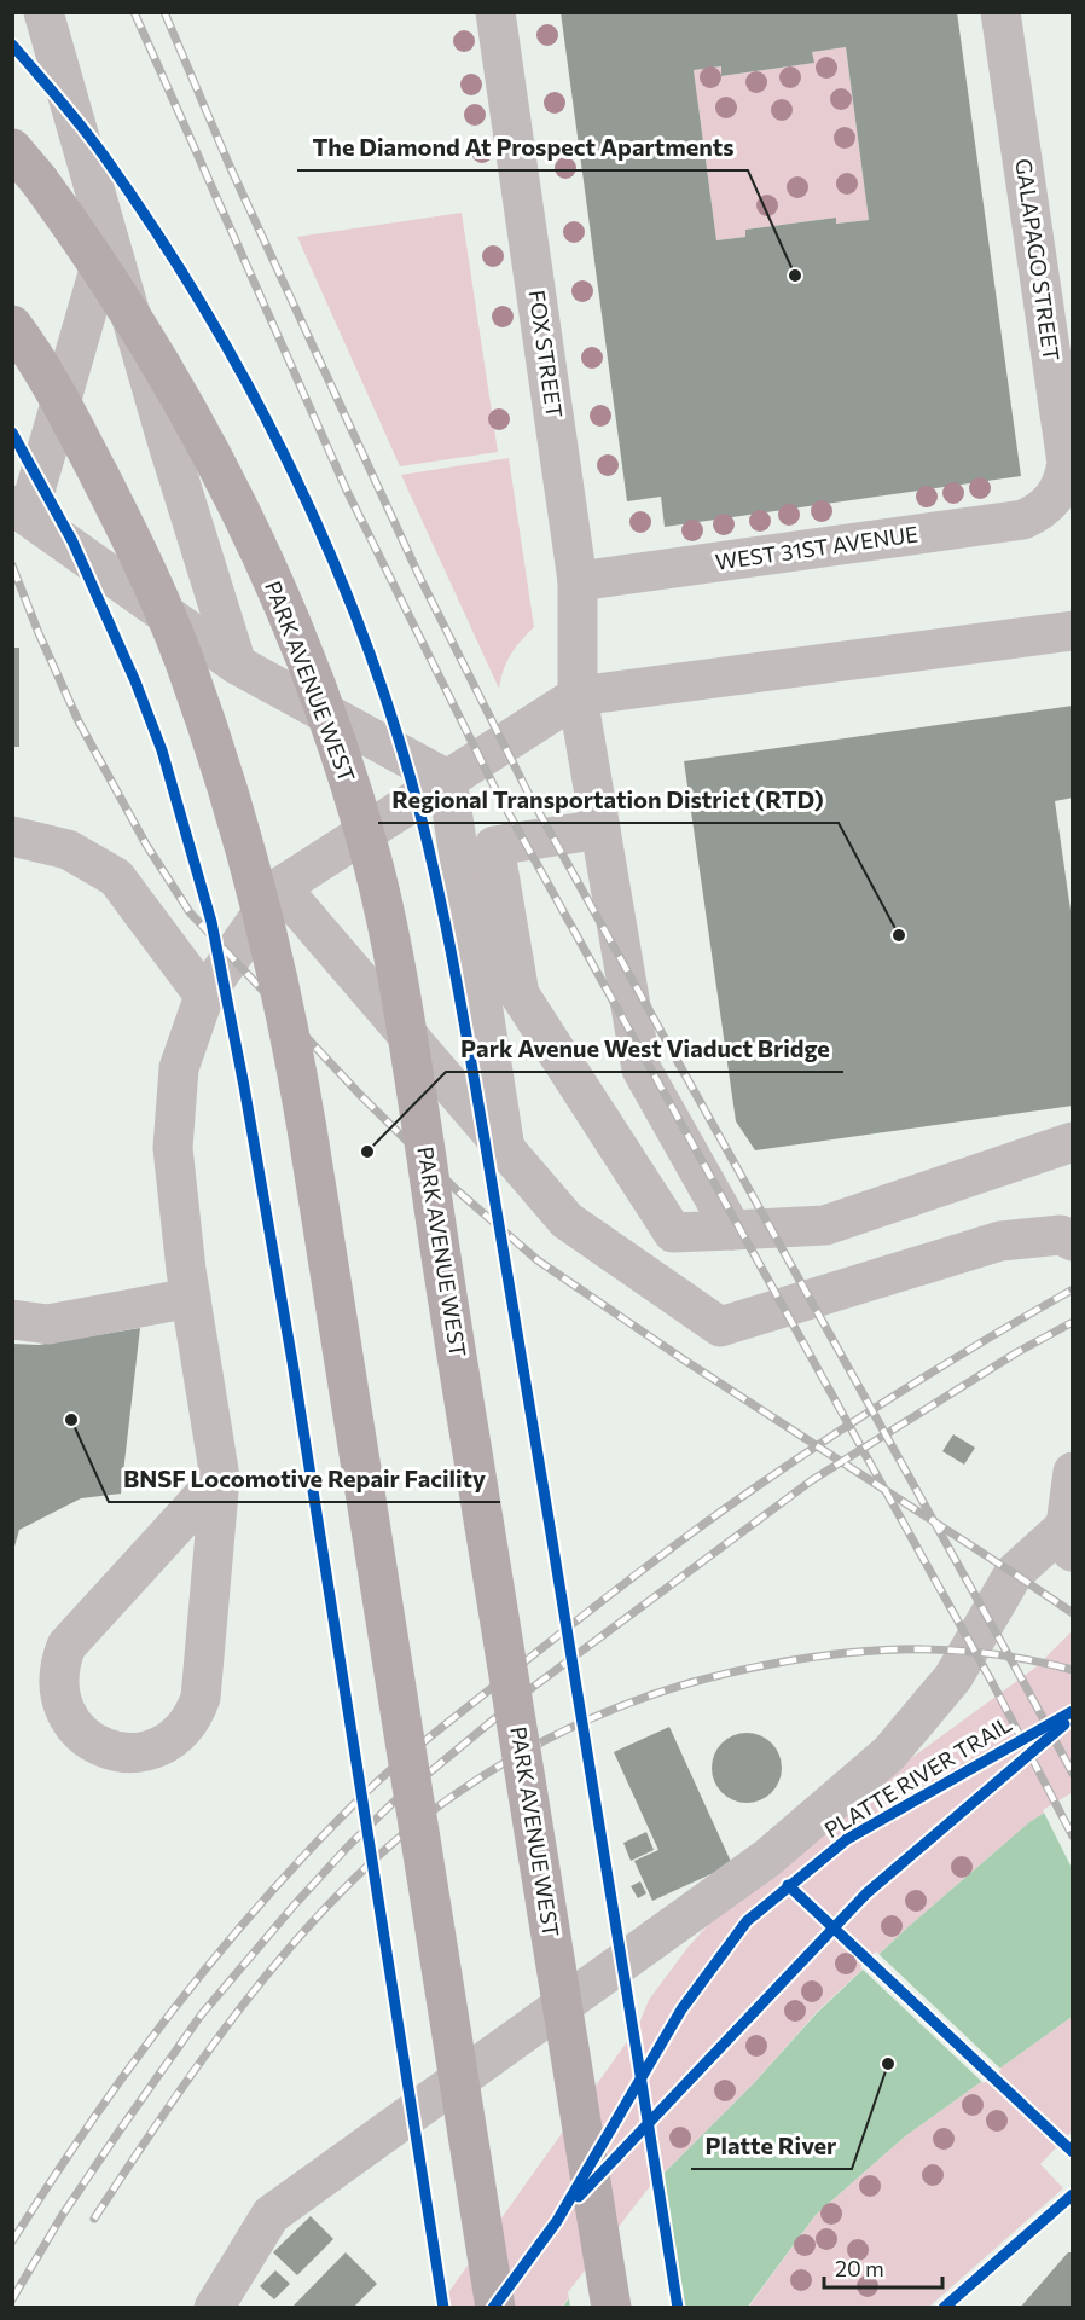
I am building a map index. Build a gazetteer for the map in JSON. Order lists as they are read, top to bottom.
{
  "streets": {
    "main road": ["PARK AVENUE WEST"],
    "street": ["GALAPAGO STREET", "FOX STREET", "WEST 31ST AVENUE"],
    "cycle path": ["PLATTE RIVER TRAIL"]
  },
  "crossings": [
    ["GALAPAGO STREET", "WEST 31ST AVENUE"],
    ["FOX STREET", "WEST 31ST AVENUE"]
  ],
  "places": [
    "The Diamond At Prospect Apartments",
    "Regional Transportation District (RTD)",
    "Park Avenue West Viaduct Bridge",
    "BNSF Locomotive Repair Facility",
    "Platte River"
  ],
  "scale_bar": "20 m"
}
